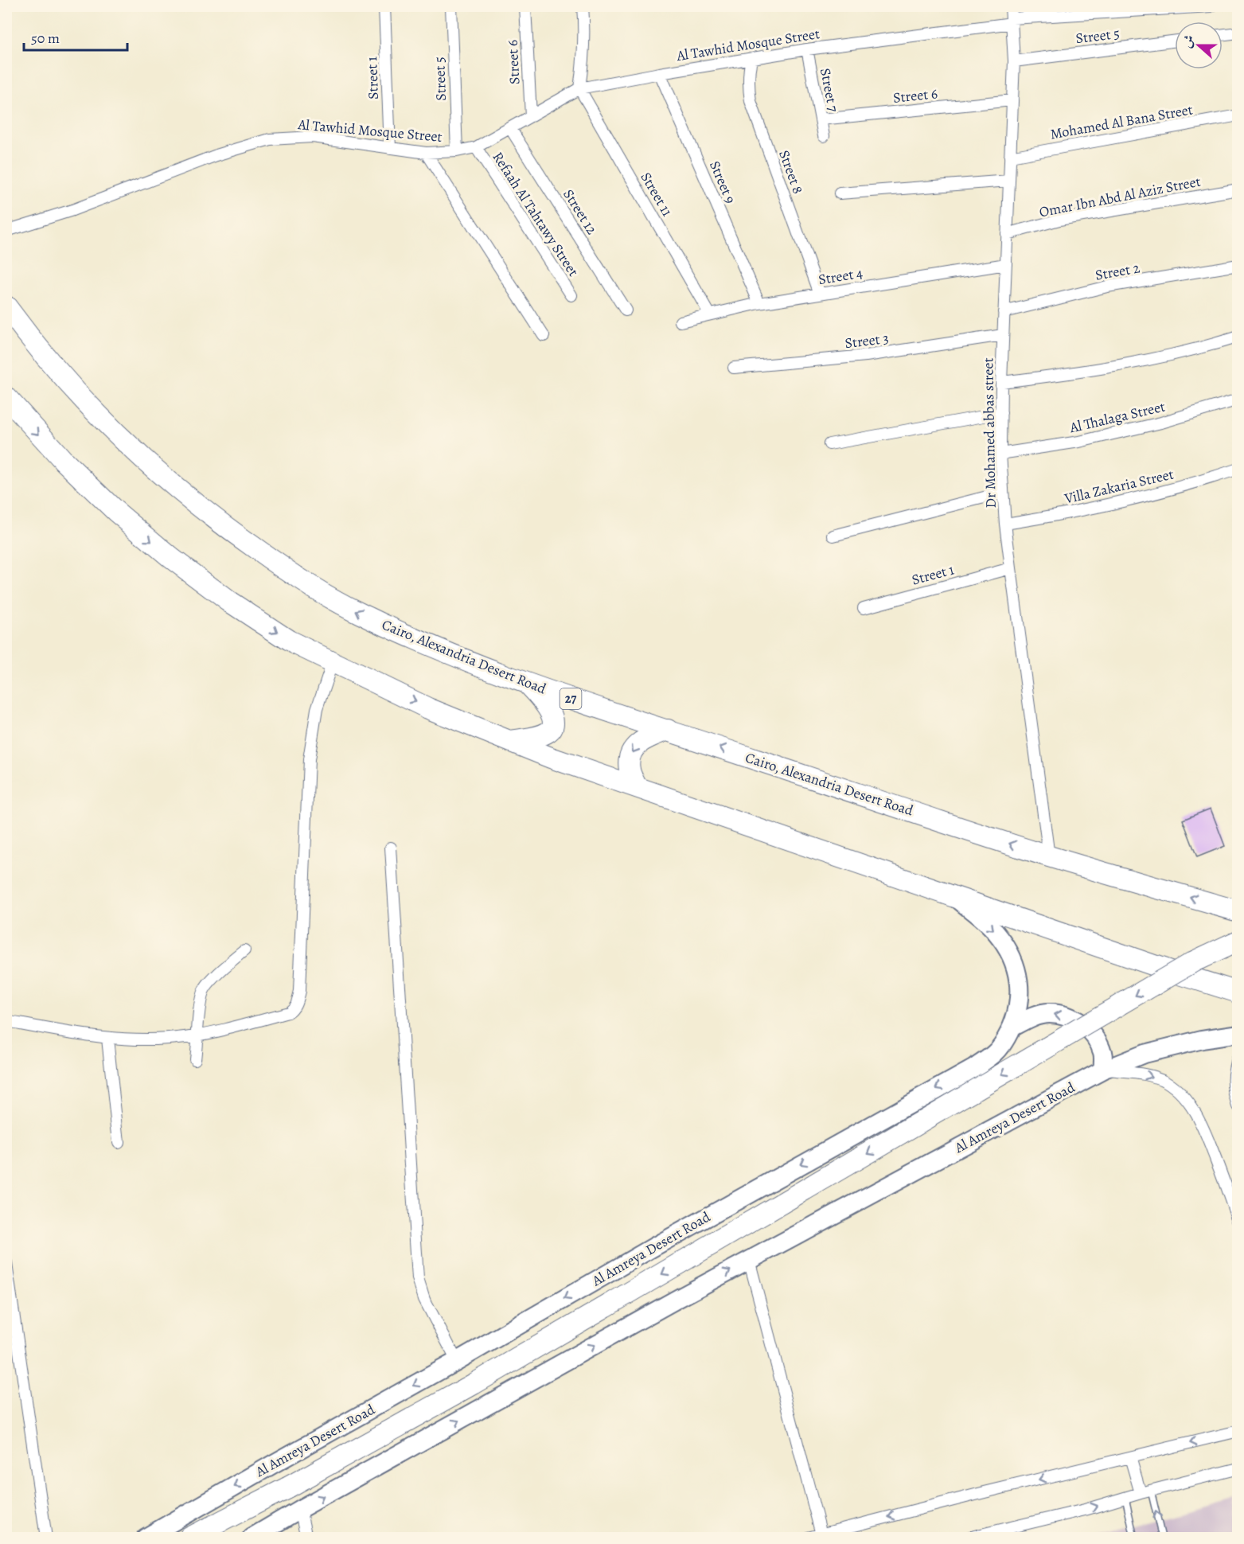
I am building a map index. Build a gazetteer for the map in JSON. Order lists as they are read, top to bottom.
{
  "streets": {
    "highway": ["Cairo, Alexandria Desert Road", "27", "Al Amreya Desert Road"],
    "street": [
      "Street 5",
      "Al Tawhid Mosque Street",
      "Street 6",
      "Street 1",
      "Street 7",
      "Mohamed Al Bana Street",
      "Street 8",
      "Street 9",
      "Street 11",
      "Omar Ibn Abd Al Aziz Street",
      "Street 12",
      "Refaah Al Tahtawy Street",
      "Street 2",
      "Street 4",
      "Street 3",
      "Al Thalaga Street",
      "Dr Mohamed abbas street",
      "Villa Zakaria Street"
    ]
  },
  "crossings": [
    ["Street 5", "Al Tawhid Mosque Street"],
    ["Street 5", "Dr Mohamed abbas street"],
    ["Al Tawhid Mosque Street", "Street 6"],
    ["Al Tawhid Mosque Street", "Street 1"],
    ["Al Tawhid Mosque Street", "Street 7"],
    ["Al Tawhid Mosque Street", "Street 8"],
    ["Al Tawhid Mosque Street", "Street 9"],
    ["Al Tawhid Mosque Street", "Street 11"],
    ["Al Tawhid Mosque Street", "Street 12"],
    ["Al Tawhid Mosque Street", "Refaah Al Tahtawy Street"],
    ["Al Tawhid Mosque Street", "Dr Mohamed abbas street"],
    ["Street 6", "Street 7"],
    ["Street 6", "Dr Mohamed abbas street"],
    ["Street 1", "Dr Mohamed abbas street"],
    ["Mohamed Al Bana Street", "Dr Mohamed abbas street"],
    ["Street 8", "Street 4"],
    ["Street 9", "Street 4"],
    ["Street 11", "Street 4"],
    ["Omar Ibn Abd Al Aziz Street", "Dr Mohamed abbas street"],
    ["Street 2", "Dr Mohamed abbas street"],
    ["Street 4", "Dr Mohamed abbas street"],
    ["Street 3", "Dr Mohamed abbas street"],
    ["Al Thalaga Street", "Dr Mohamed abbas street"],
    ["Dr Mohamed abbas street", "Villa Zakaria Street"],
    ["Dr Mohamed abbas street", "Cairo, Alexandria Desert Road"],
    ["Cairo, Alexandria Desert Road", "27"]
  ],
  "scale_bar": "50 m",
  "north": "left"
}
